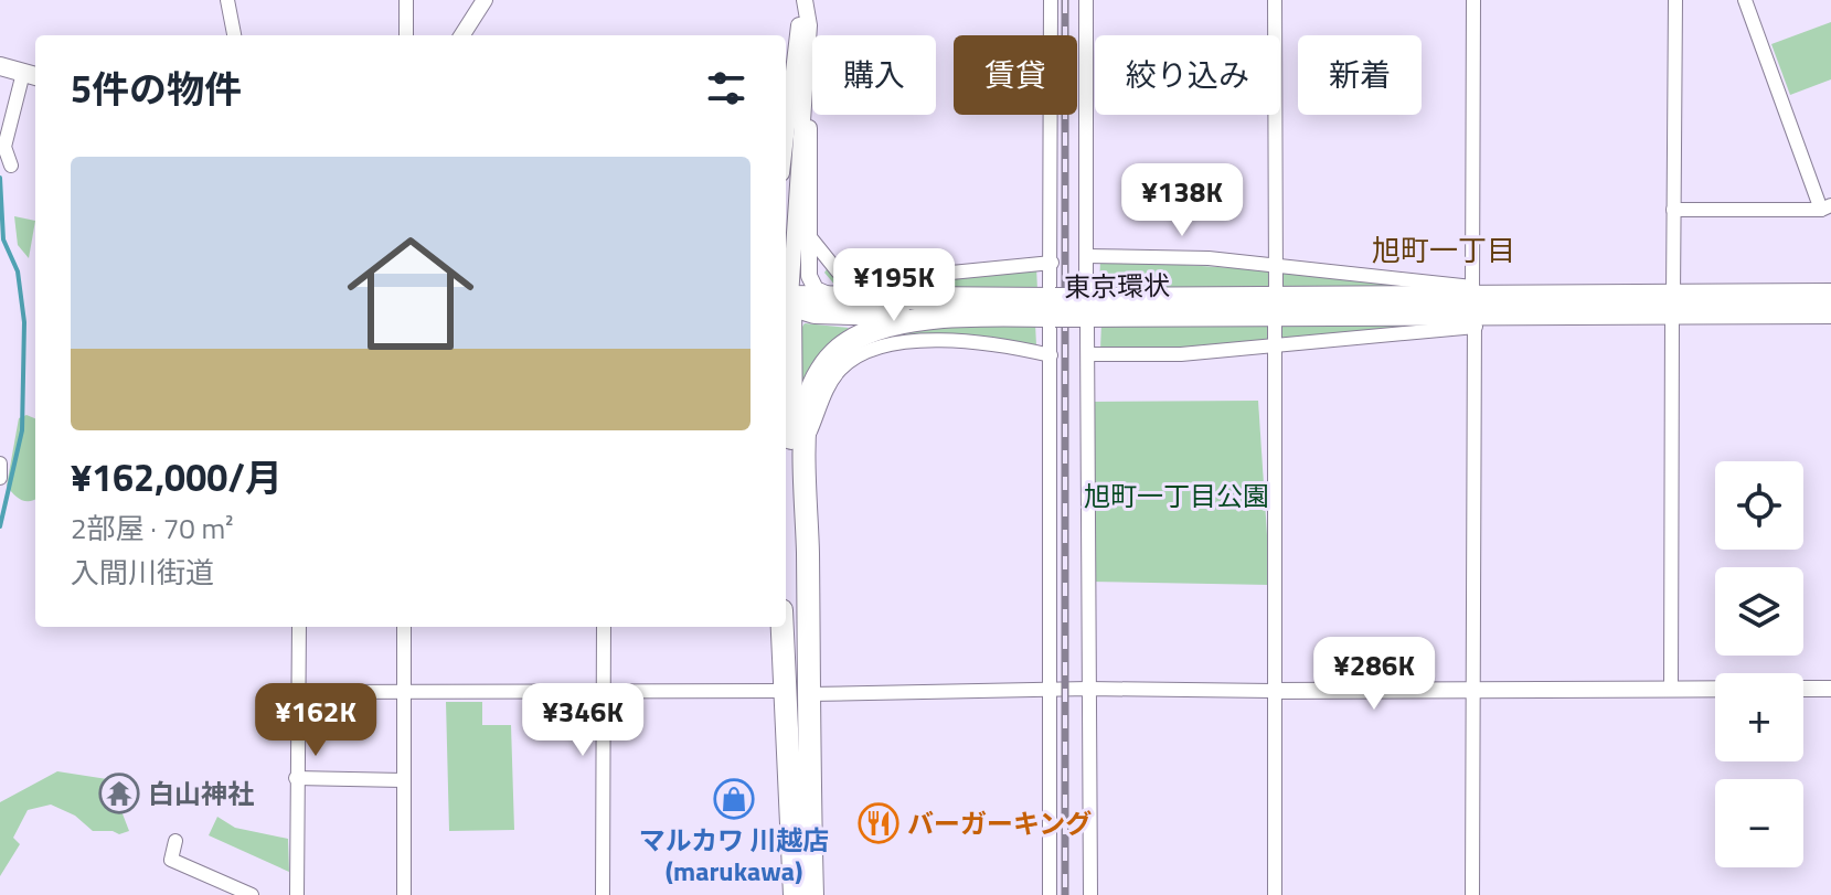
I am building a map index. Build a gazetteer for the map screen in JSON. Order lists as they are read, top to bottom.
{
  "streets": {
    "highway": ["東京環状"]
  },
  "districts": ["旭町一丁目"],
  "parks": ["旭町一丁目公園"],
  "places": {
    "temple": ["白山神社"],
    "shop": ["マルカワ 川越店 (marukawa)"],
    "restaurant": ["バーガーキング"]
  },
  "page": {
    "chip": [
      "購入",
      "賃貸",
      "絞り込み",
      "新着"
    ],
    "heading": "5件の物件",
    "list": [
      {
        "name": "¥162,000/月",
        "note": "2部屋 · 70 m² · 入間川街道"
      }
    ],
    "price": [
      "¥138K",
      "¥195K",
      "¥286K",
      "¥162K",
      "¥346K"
    ],
    "map_buttons": ["+", "−"]
  }
}
